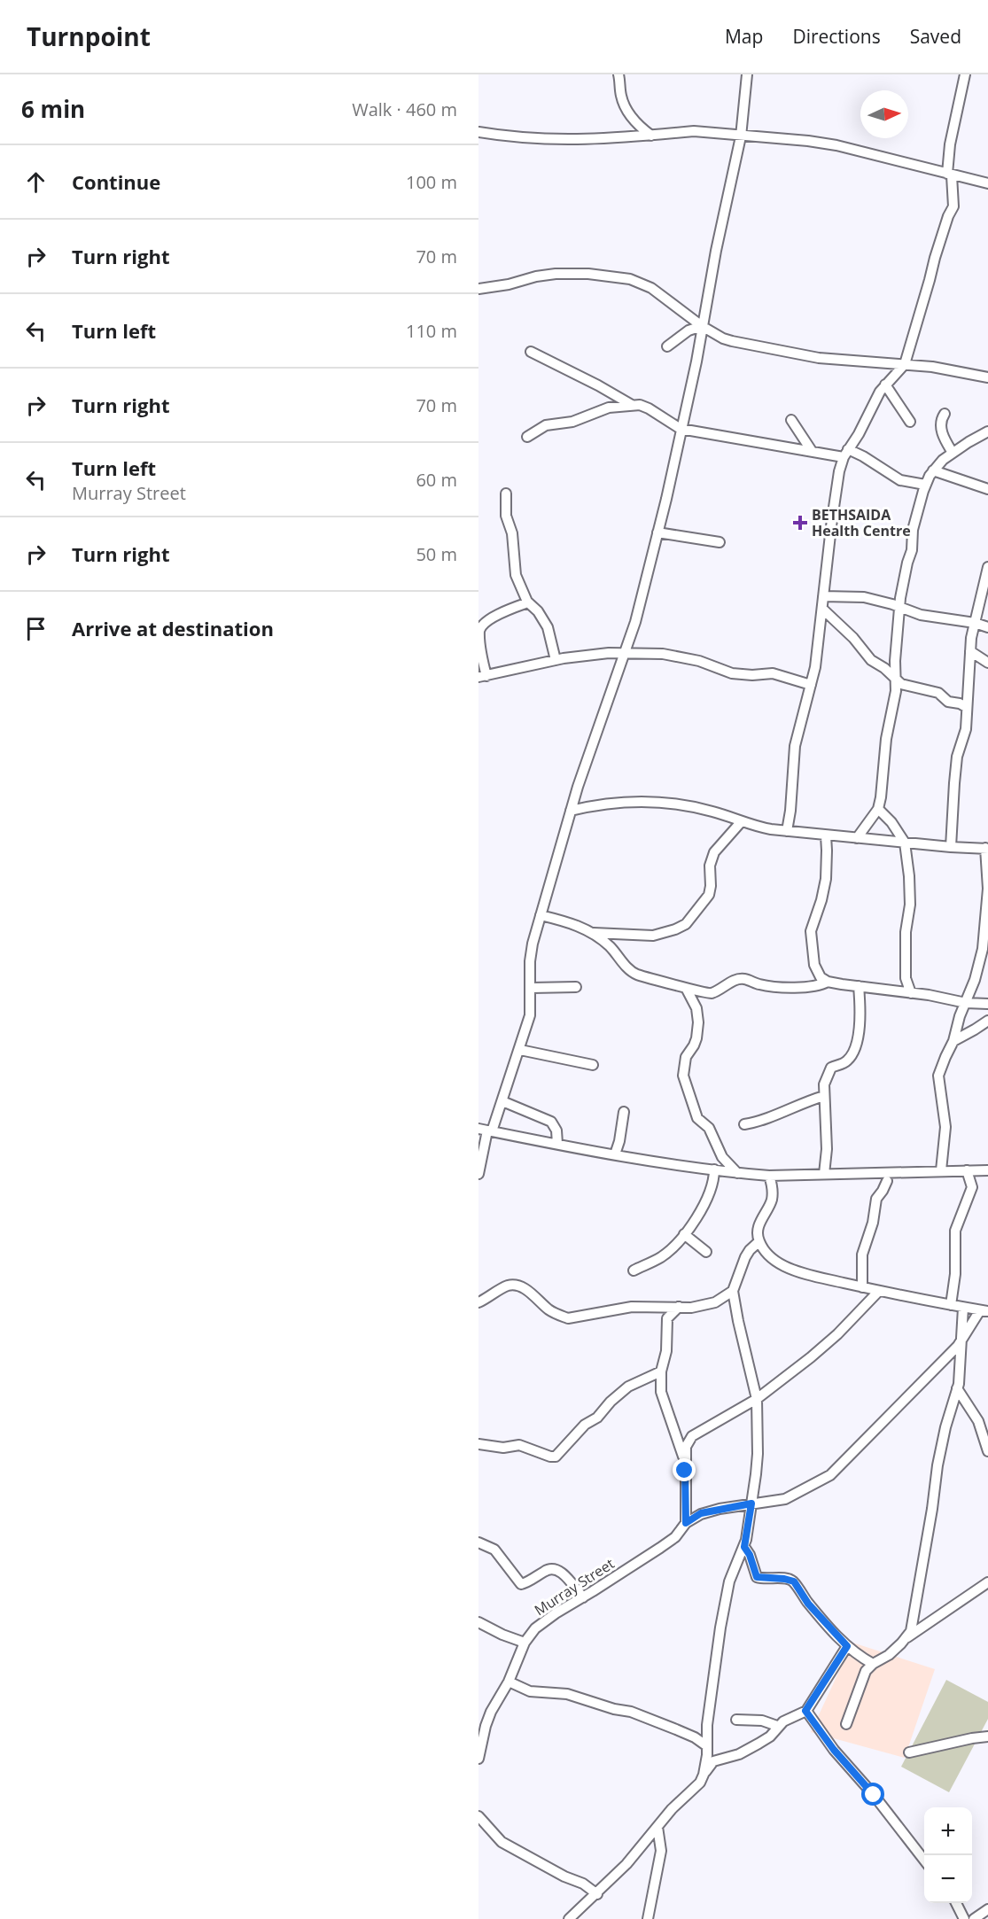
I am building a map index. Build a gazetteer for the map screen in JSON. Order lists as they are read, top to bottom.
{
  "streets": {
    "street": ["Murray Street"]
  },
  "places": {
    "health": ["BETHSAIDA Health Centre"]
  },
  "north": "right",
  "page": {
    "header": "Turnpoint",
    "nav": ["Map", "Directions", "Saved"],
    "heading": ["6 min", "Walk · 460 m"],
    "list": [
      ["Continue", "100 m"],
      ["Turn right", "70 m"],
      ["Turn left", "110 m"],
      ["Turn right", "70 m"],
      ["Turn left", "Murray Street", "60 m"],
      ["Turn right", "50 m"],
      "Arrive at destination"
    ],
    "map_buttons": ["+", "−"]
  }
}
